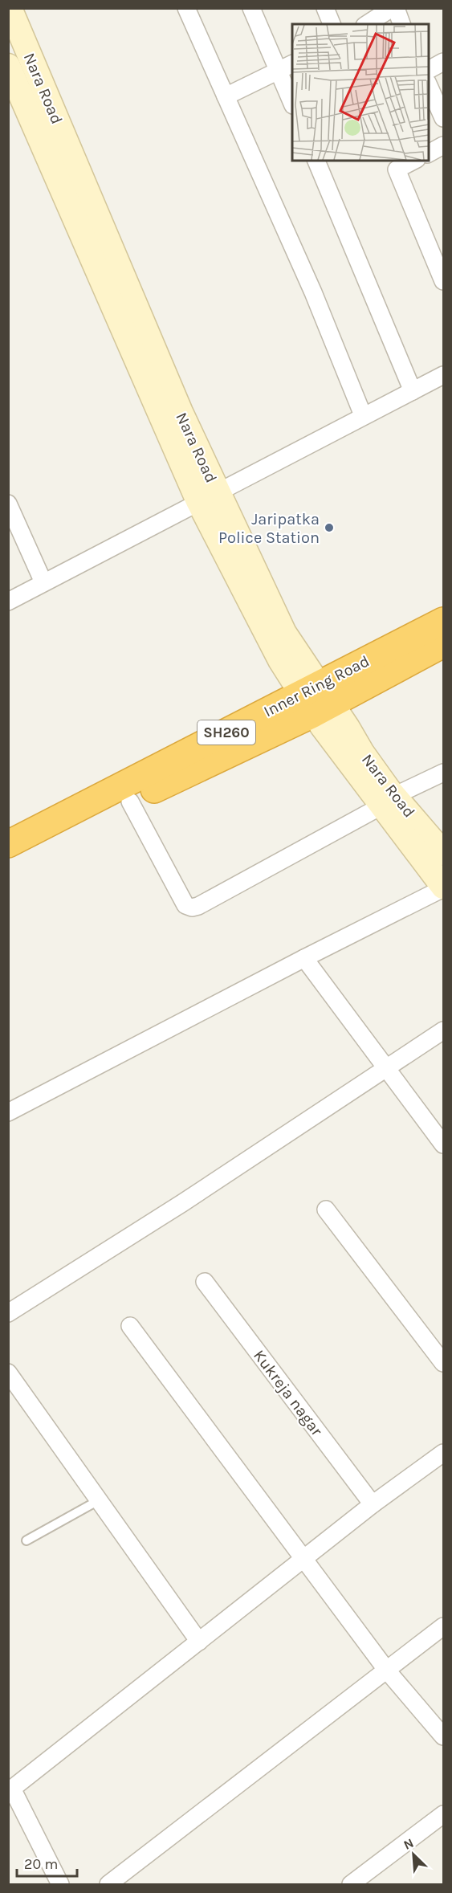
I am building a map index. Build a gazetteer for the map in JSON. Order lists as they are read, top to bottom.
{
  "streets": {
    "highway": ["Inner Ring Road", "SH260"],
    "main road": ["Nara Road"],
    "street": ["Kukreja nagar"]
  },
  "crossings": [
    ["Nara Road", "Inner Ring Road"]
  ],
  "places": ["Jaripatka Police Station"],
  "scale_bar": "20 m",
  "north": "top left"
}
